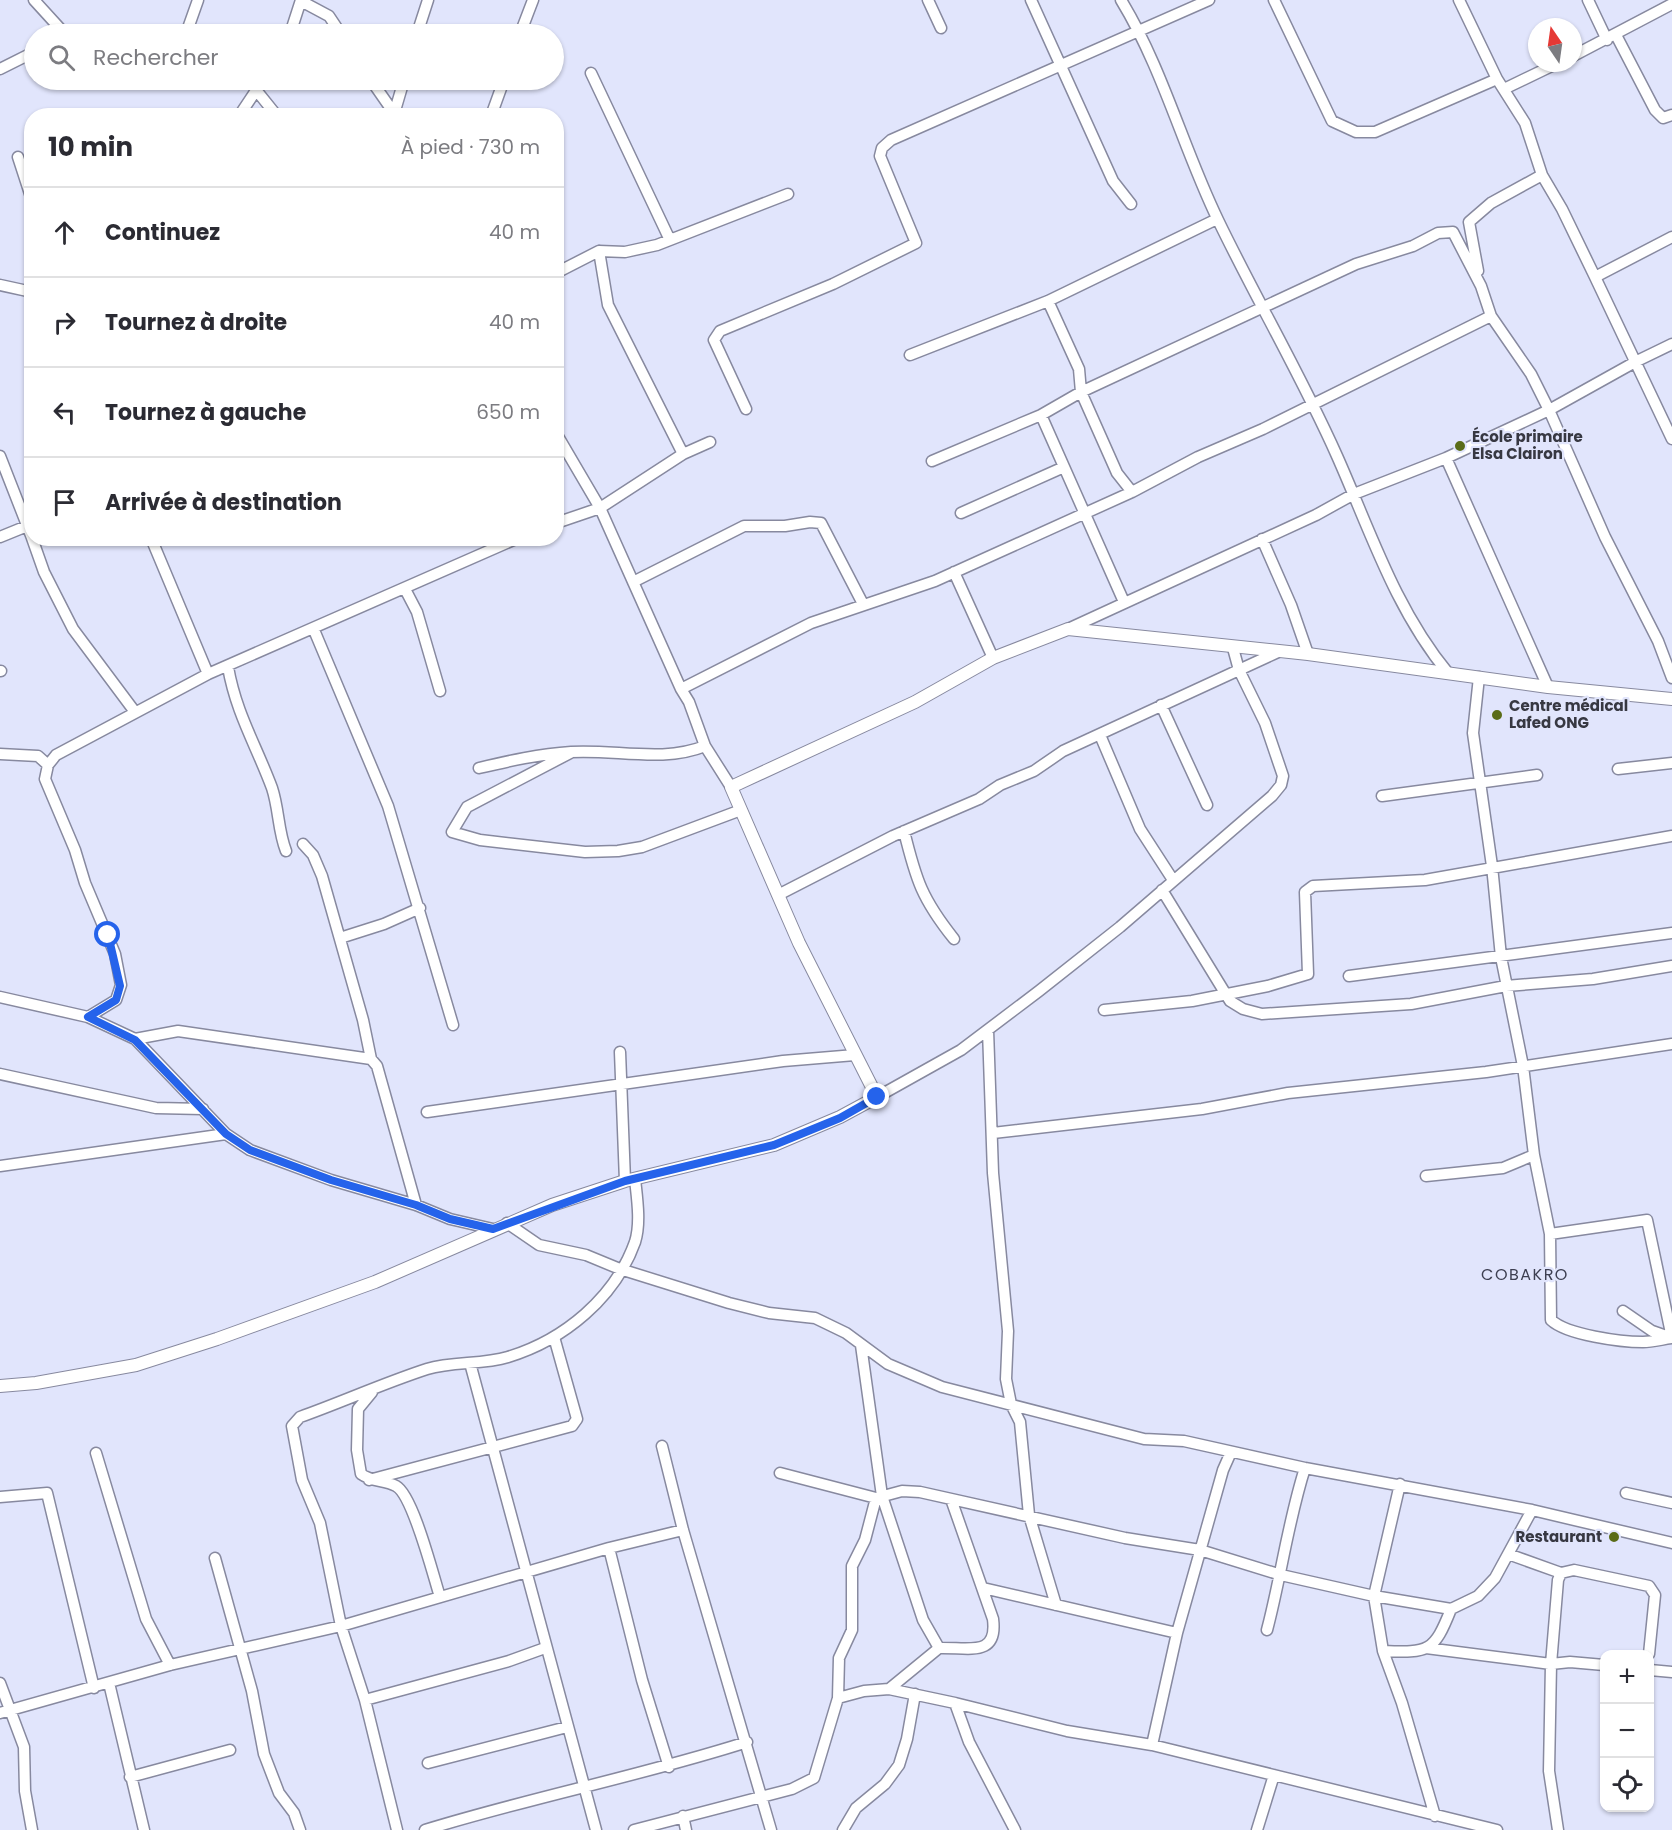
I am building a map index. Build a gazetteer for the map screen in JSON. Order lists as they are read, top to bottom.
{
  "districts": ["COBAKRO"],
  "places": ["École primaire Elsa Clairon", "Centre médical Lafed ONG", "Restaurant"],
  "north": "top",
  "page": {
    "search": "Rechercher",
    "heading": ["10 min", "À pied · 730 m"],
    "list": [
      ["Continuez", "40 m"],
      ["Tournez à droite", "40 m"],
      ["Tournez à gauche", "650 m"],
      "Arrivée à destination"
    ],
    "map_buttons": ["+", "−"]
  }
}
